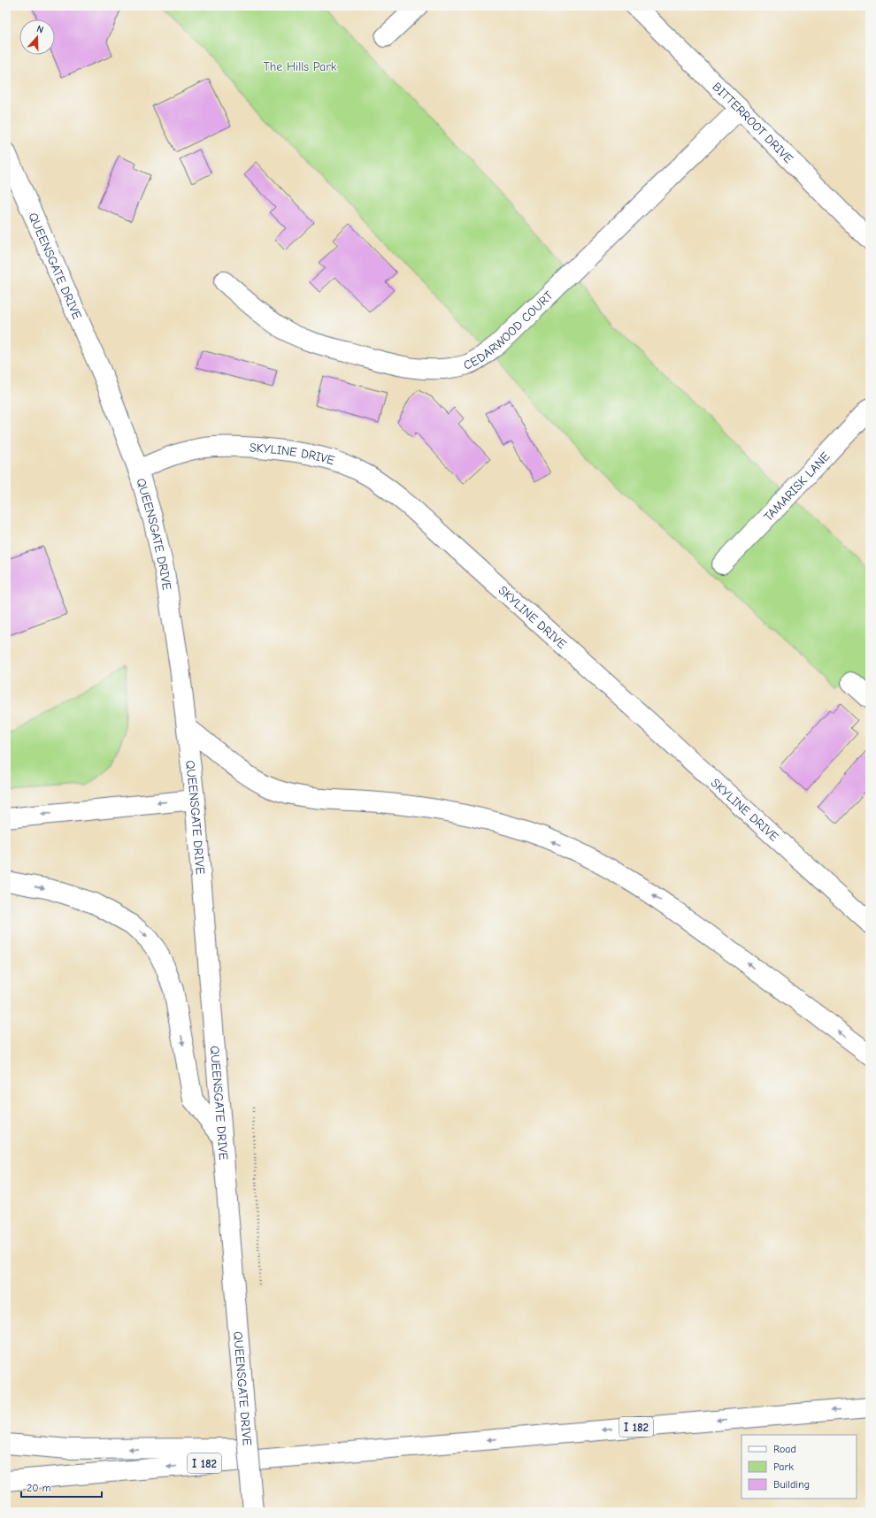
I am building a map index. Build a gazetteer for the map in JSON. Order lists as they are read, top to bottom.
{
  "streets": {
    "main road": [
      "BITTERROOT DRIVE",
      "QUEENSGATE DRIVE",
      "CEDARWOOD COURT",
      "SKYLINE DRIVE",
      "TAMARISK LANE",
      "I 182"
    ]
  },
  "crossings": [
    ["BITTERROOT DRIVE", "CEDARWOOD COURT"],
    ["QUEENSGATE DRIVE", "SKYLINE DRIVE"]
  ],
  "parks": ["The Hills Park"],
  "legend": ["Road", "Park", "Building"],
  "scale_bar": "20 m",
  "north": "top"
}
